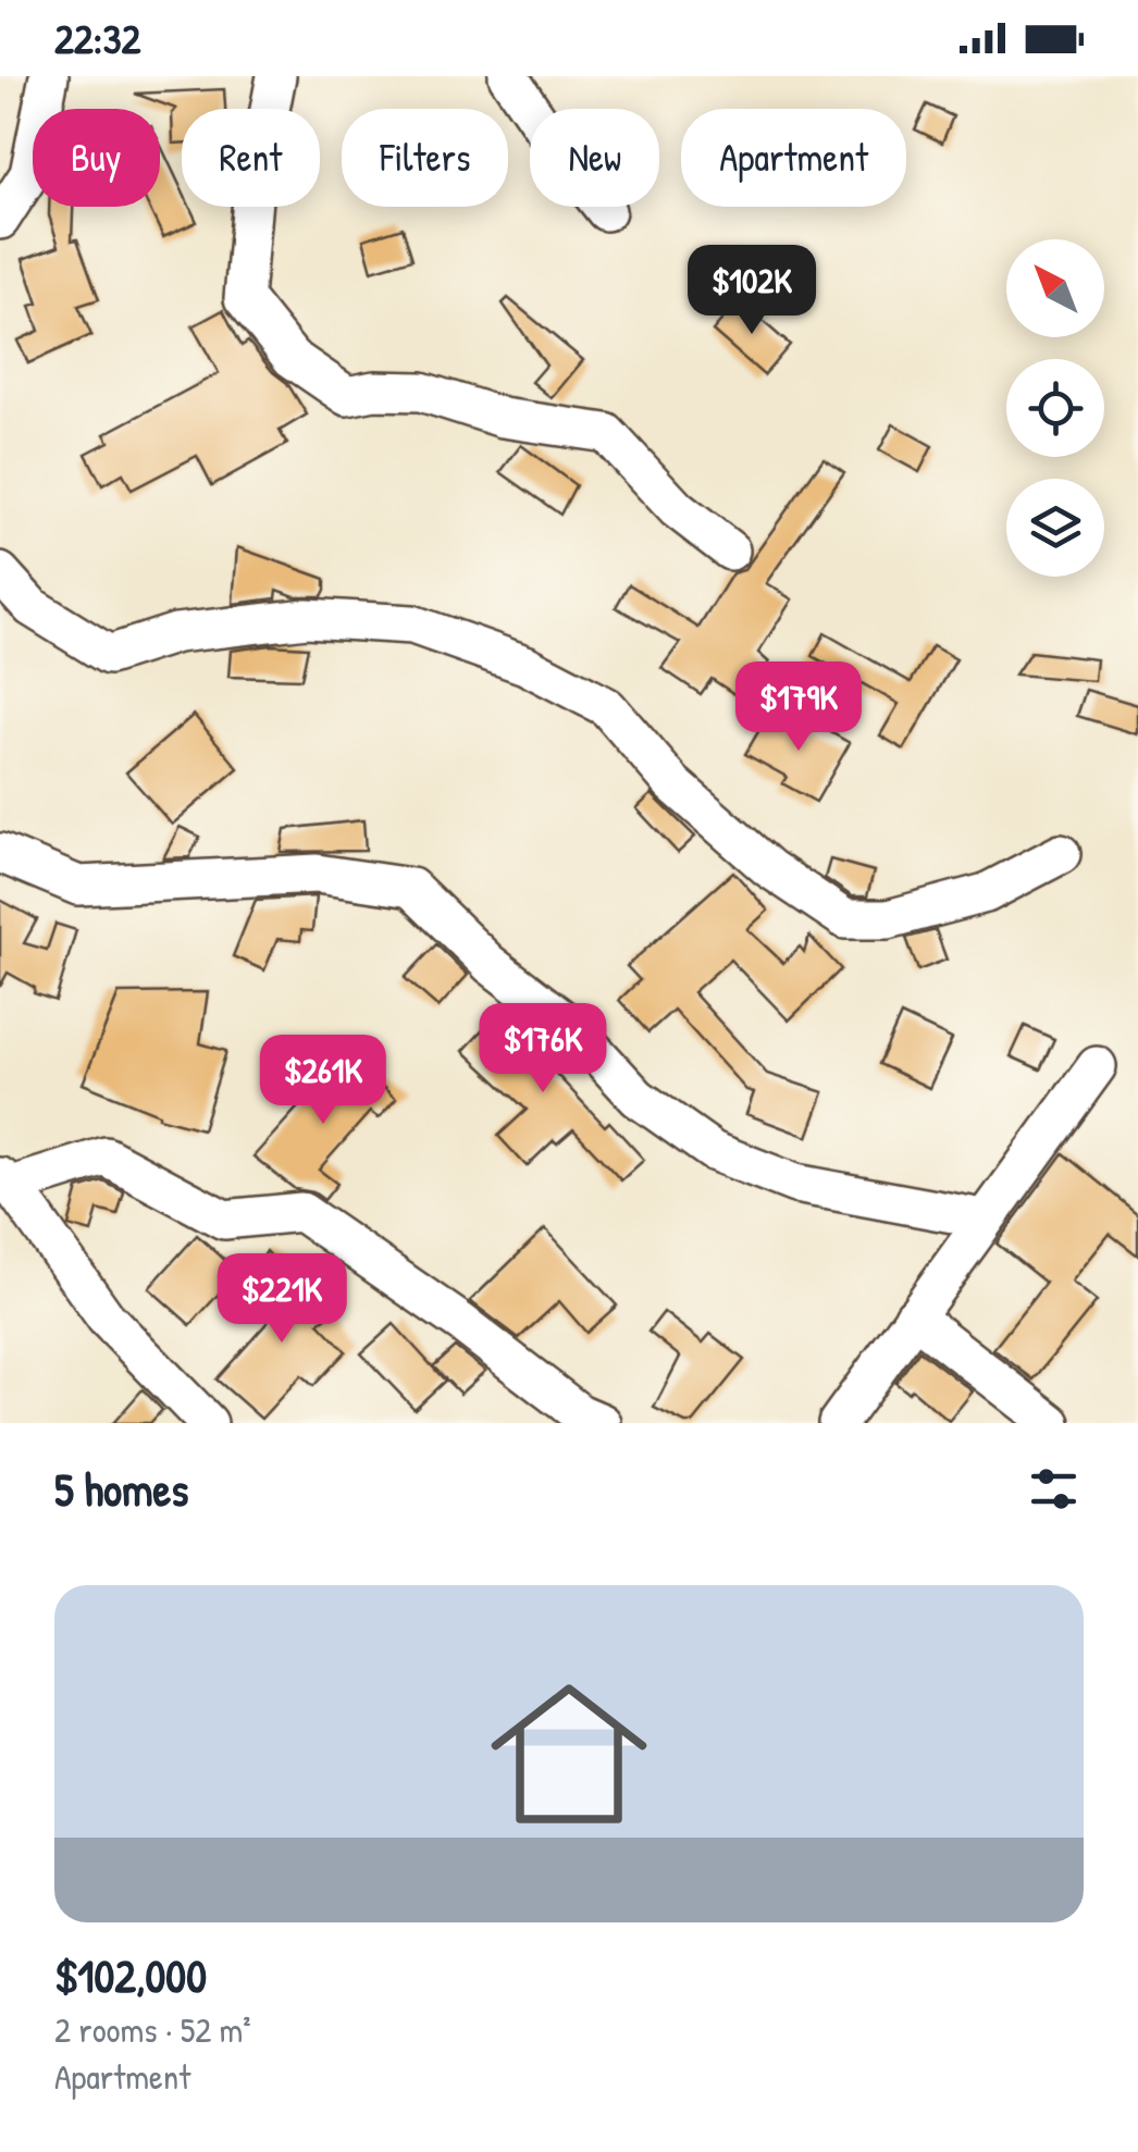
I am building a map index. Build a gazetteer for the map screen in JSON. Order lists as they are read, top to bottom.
{
  "north": "top left",
  "page": {
    "status": "22:32",
    "chip": [
      "Buy",
      "Rent",
      "Filters",
      "New",
      "Apartment"
    ],
    "price": [
      "$102K",
      "$179K",
      "$176K",
      "$261K",
      "$221K"
    ],
    "heading": "5 homes",
    "list": [
      {
        "name": "$102,000",
        "note": "2 rooms · 52 m² · Apartment"
      }
    ]
  }
}
